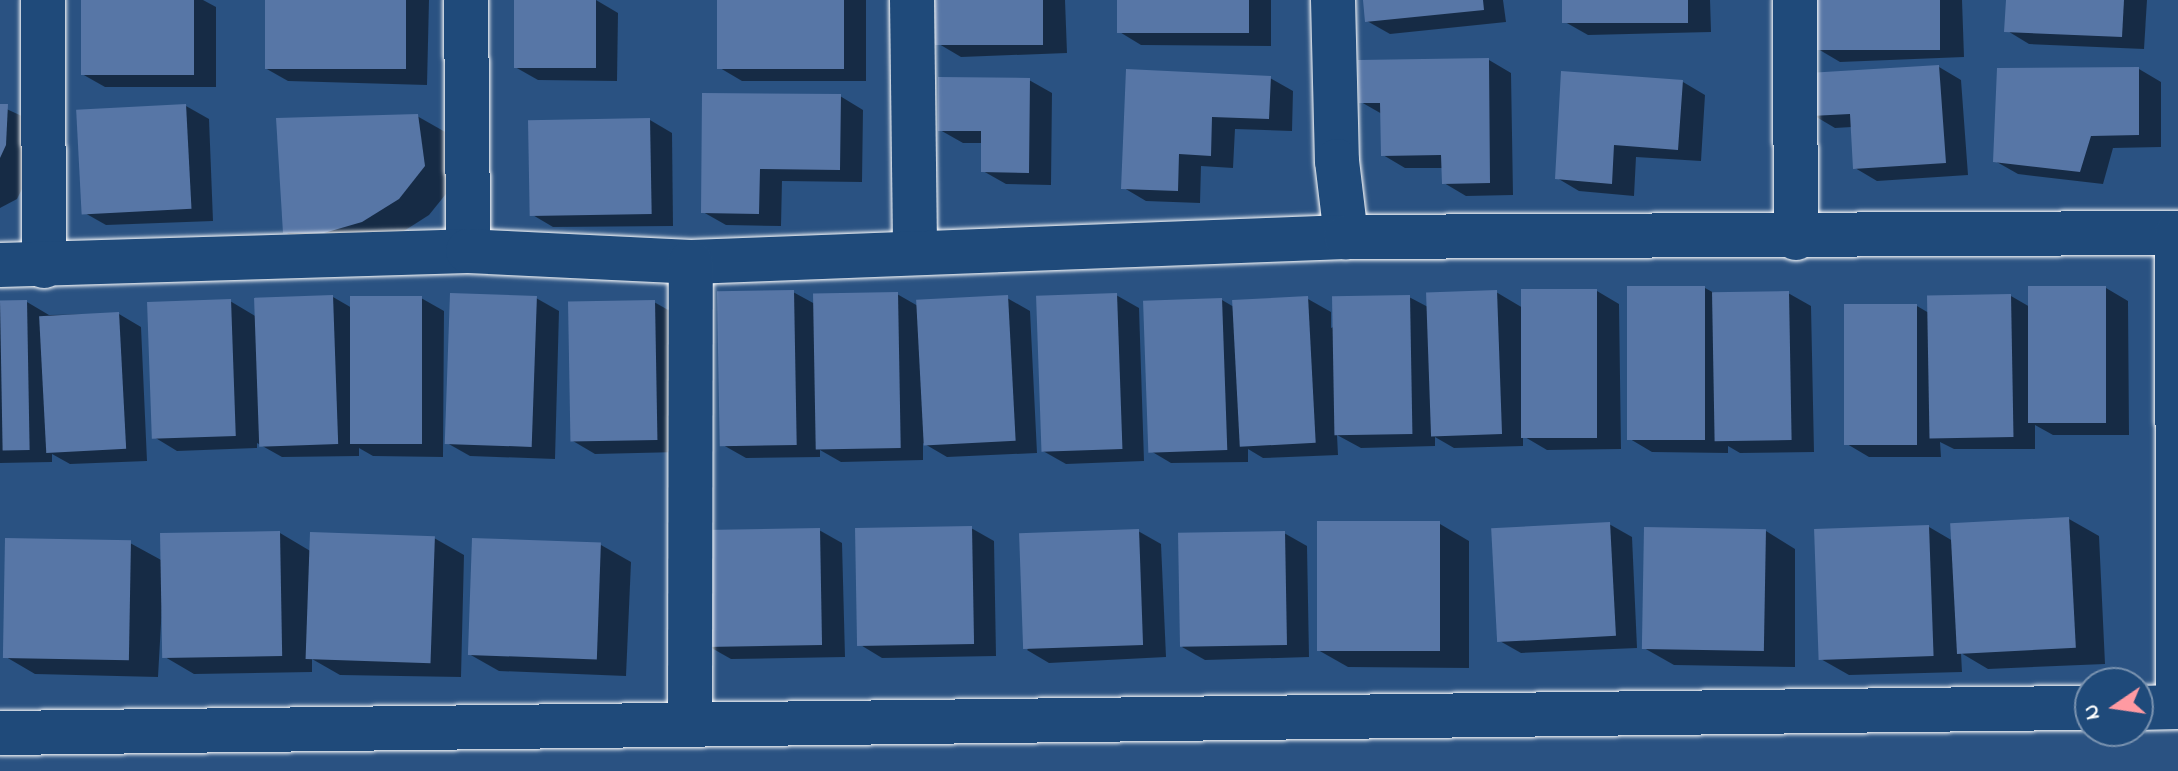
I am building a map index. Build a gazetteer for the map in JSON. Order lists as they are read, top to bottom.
{
  "north": "left"
}
